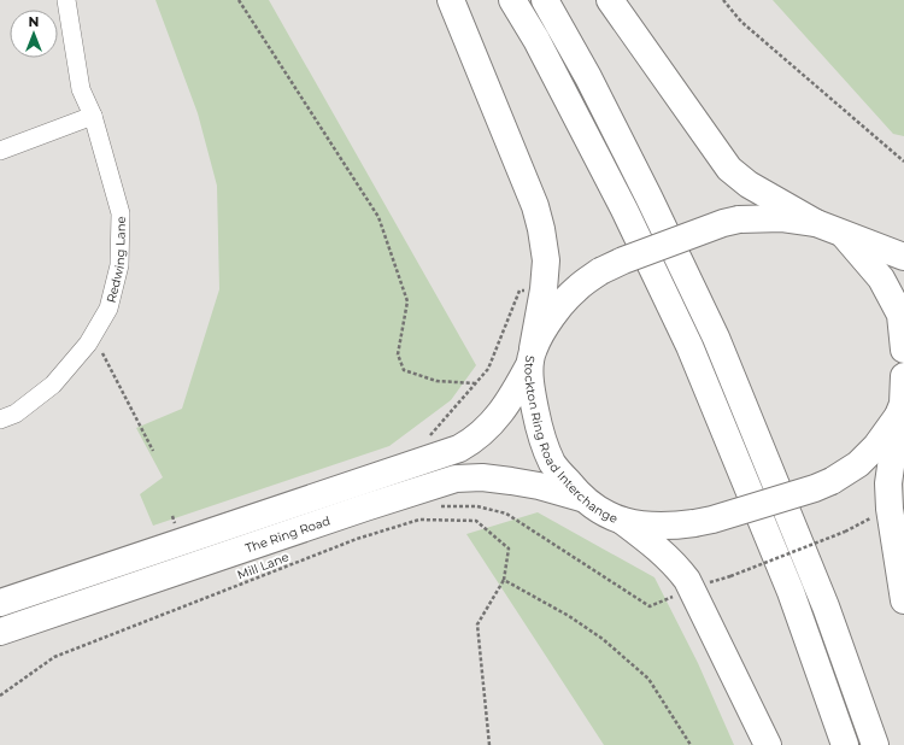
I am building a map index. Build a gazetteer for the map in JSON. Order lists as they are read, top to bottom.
{
  "streets": {
    "main road": ["Stockton Ring Road Interchange", "The Ring Road"],
    "street": ["Redwing Lane"],
    "path": ["Mill Lane"]
  },
  "crossings": [
    ["Stockton Ring Road Interchange", "The Ring Road"]
  ],
  "north": "top"
}
